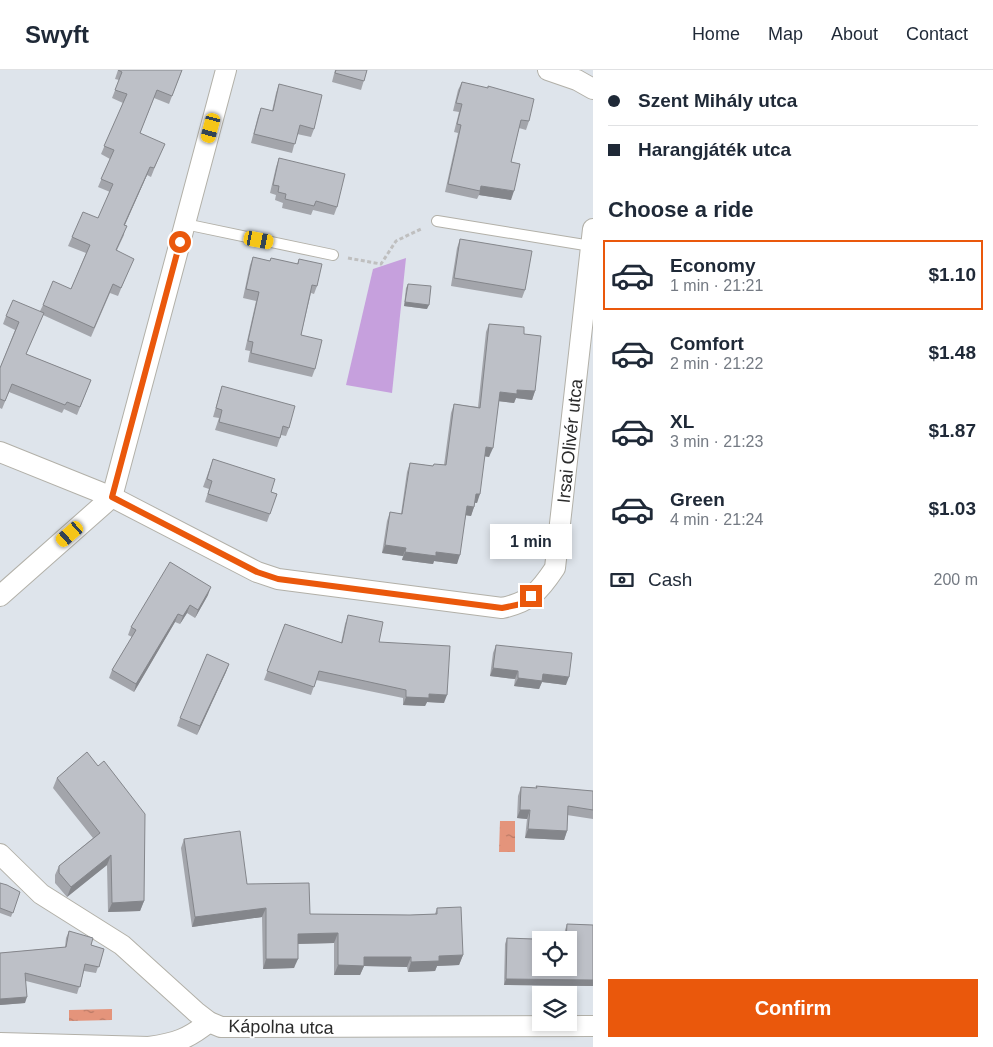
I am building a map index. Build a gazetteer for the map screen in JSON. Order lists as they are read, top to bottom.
{
  "streets": {
    "street": ["Irsai Olivér utca", "Kápolna utca"]
  },
  "page": {
    "header": "Swyft",
    "nav": [
      "Home",
      "Map",
      "About",
      "Contact"
    ],
    "banner": ["Szent Mihály utca", "Harangjáték utca"],
    "heading": "Choose a ride",
    "list": [
      {
        "name": "Economy",
        "note": "1 min · 21:21",
        "value": "$1.10"
      },
      {
        "name": "Comfort",
        "note": "2 min · 21:22",
        "value": "$1.48"
      },
      {
        "name": "XL",
        "note": "3 min · 21:23",
        "value": "$1.87"
      },
      {
        "name": "Green",
        "note": "4 min · 21:24",
        "value": "$1.03"
      }
    ],
    "bubble": "1 min",
    "pay": ["Cash", "200 m"],
    "buttons": "Confirm"
  }
}
